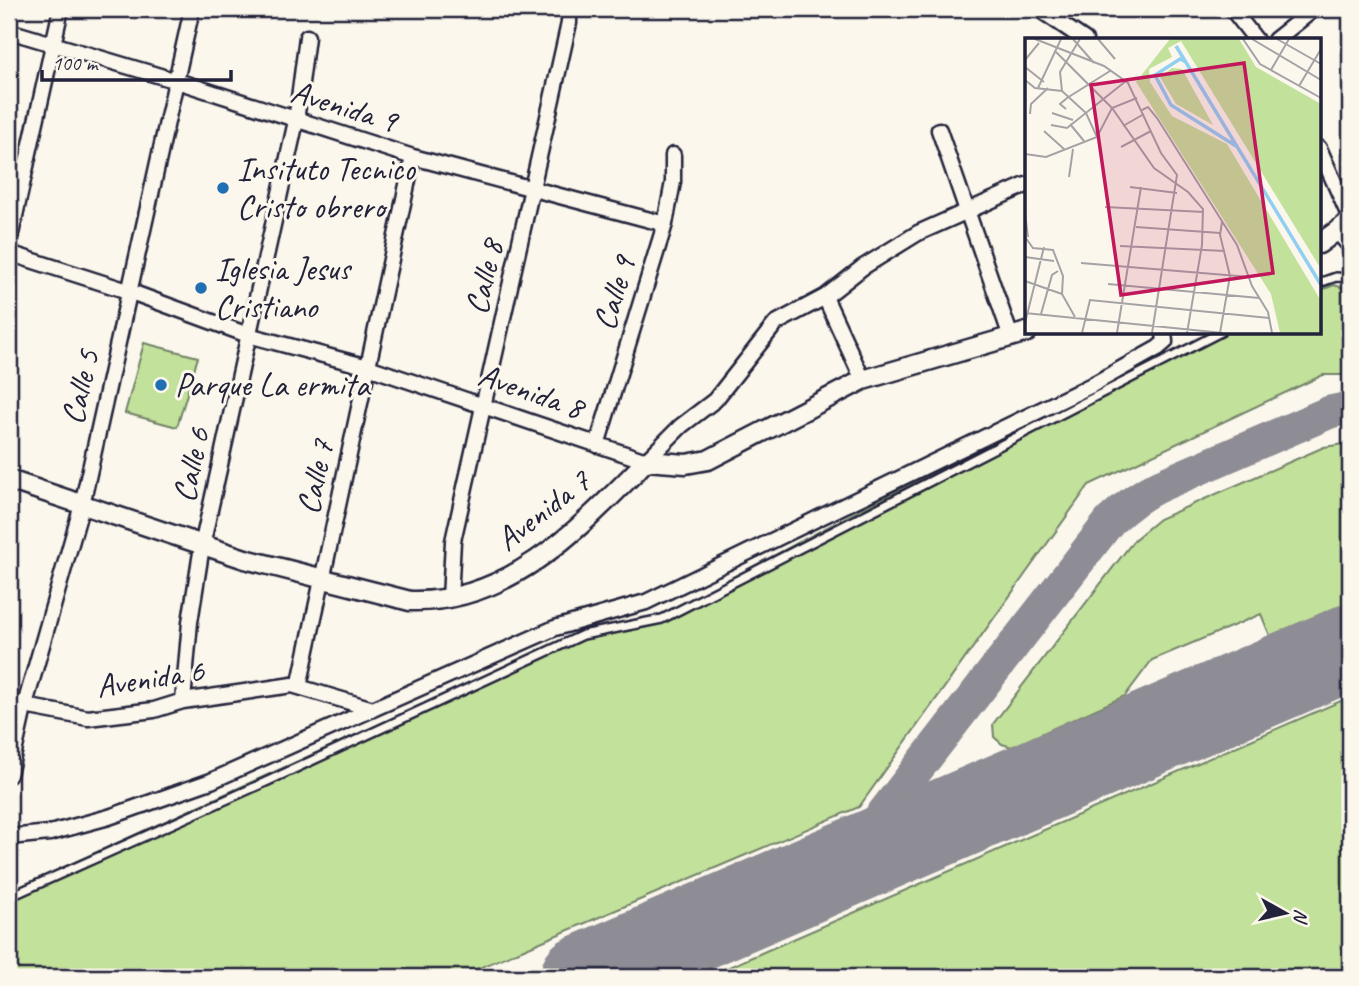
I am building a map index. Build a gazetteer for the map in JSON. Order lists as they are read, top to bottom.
{
  "streets": {
    "street": [
      "Avenida 9",
      "Calle 8",
      "Calle 9",
      "Calle 5",
      "Avenida 8",
      "Calle 6",
      "Calle 7",
      "Avenida 7",
      "Avenida 6"
    ]
  },
  "crossings": [
    ["Avenida 9", "Calle 8"],
    ["Avenida 9", "Calle 9"],
    ["Avenida 9", "Calle 5"],
    ["Avenida 9", "Calle 6"],
    ["Avenida 9", "Calle 7"],
    ["Calle 8", "Avenida 8"],
    ["Calle 8", "Avenida 7"],
    ["Calle 9", "Avenida 8"],
    ["Calle 5", "Avenida 8"],
    ["Calle 5", "Avenida 7"],
    ["Calle 5", "Avenida 6"],
    ["Avenida 8", "Calle 6"],
    ["Avenida 8", "Calle 7"],
    ["Avenida 8", "Avenida 7"],
    ["Calle 6", "Avenida 7"],
    ["Calle 6", "Avenida 6"],
    ["Calle 7", "Avenida 7"],
    ["Calle 7", "Avenida 6"]
  ],
  "places": ["Insituto Tecnico Cristo obrero", "Iglesia Jesus Cristiano", "Parque La ermita"],
  "scale_bar": "100 m",
  "north": "right"
}
